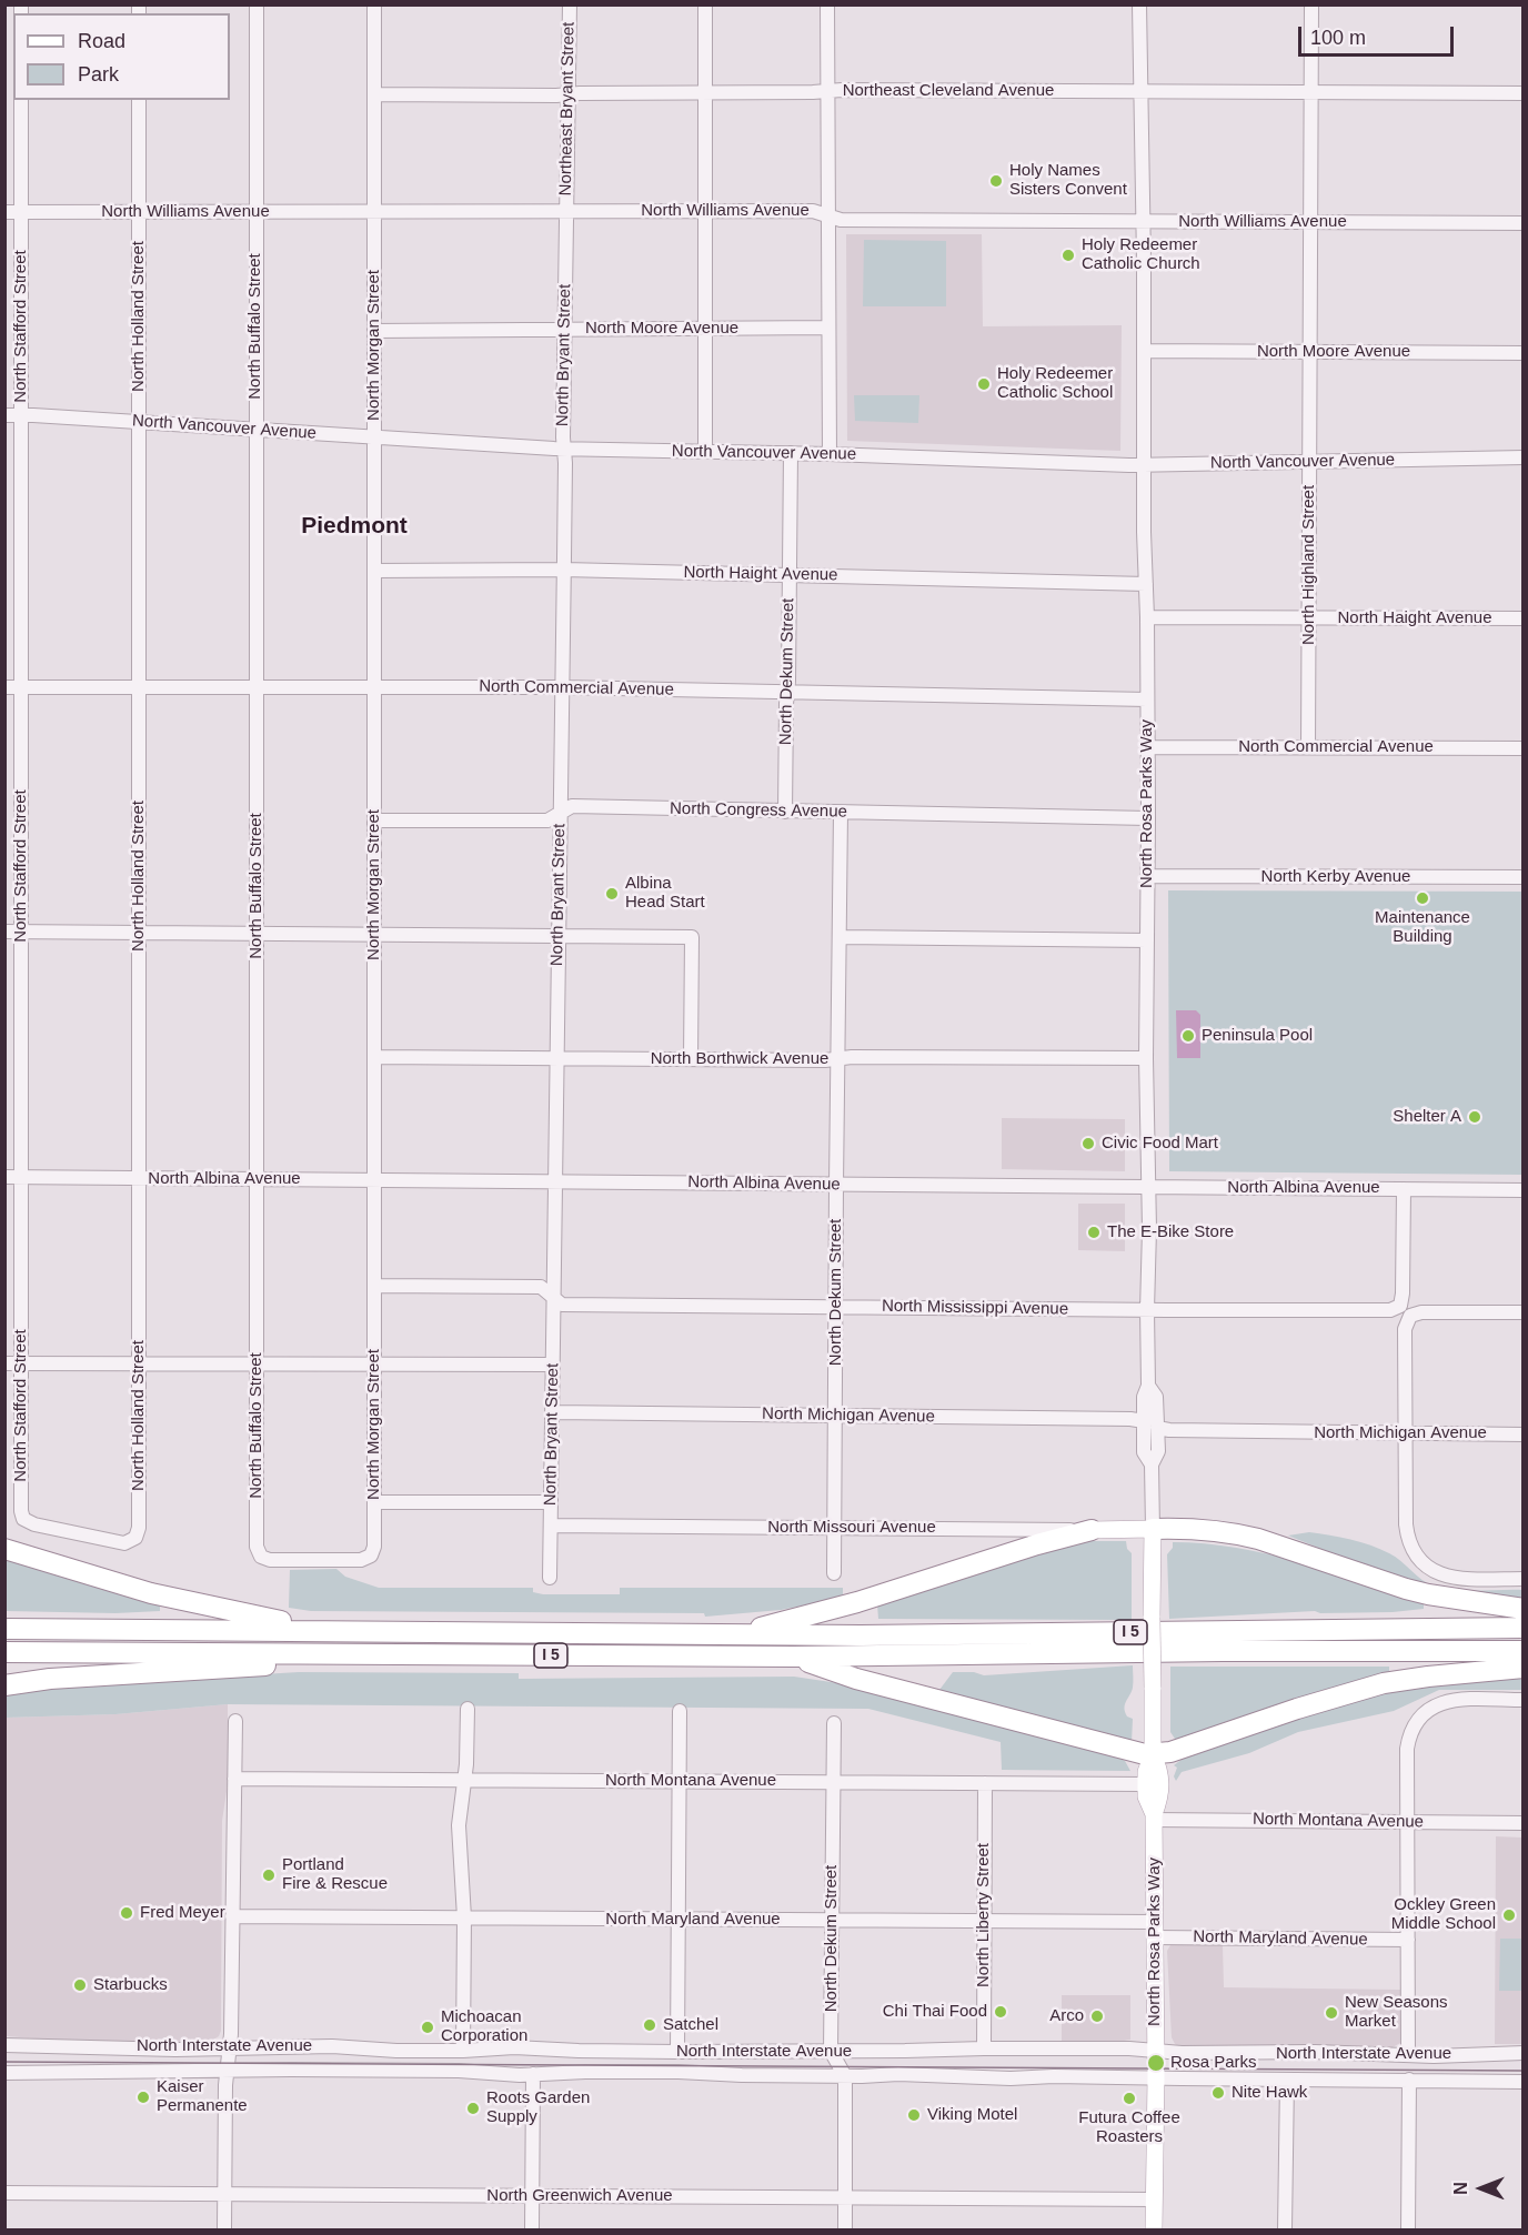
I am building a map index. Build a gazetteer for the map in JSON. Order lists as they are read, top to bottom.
{
  "streets": {
    "highway": ["I 5"],
    "main road": ["North Rosa Parks Way", "North Missouri Avenue"],
    "street": [
      "Northeast Cleveland Avenue",
      "Northeast Bryant Street",
      "North Williams Avenue",
      "North Holland Street",
      "North Stafford Street",
      "North Buffalo Street",
      "North Moore Avenue",
      "North Morgan Street",
      "North Bryant Street",
      "North Vancouver Avenue",
      "North Highland Street",
      "North Haight Avenue",
      "North Dekum Street",
      "North Commercial Avenue",
      "North Congress Avenue",
      "North Kerby Avenue",
      "North Borthwick Avenue",
      "North Albina Avenue",
      "North Mississippi Avenue",
      "North Michigan Avenue",
      "North Montana Avenue",
      "North Liberty Street",
      "North Maryland Avenue",
      "North Interstate Avenue",
      "North Greenwich Avenue"
    ]
  },
  "crossings": [
    ["Northeast Cleveland Avenue", "Northeast Bryant Street"],
    ["Northeast Cleveland Avenue", "North Morgan Street"],
    ["Northeast Cleveland Avenue", "North Highland Street"],
    ["Northeast Cleveland Avenue", "North Rosa Parks Way"],
    ["Northeast Bryant Street", "North Williams Avenue"],
    ["Northeast Bryant Street", "North Bryant Street"],
    ["North Williams Avenue", "North Holland Street"],
    ["North Williams Avenue", "North Stafford Street"],
    ["North Williams Avenue", "North Buffalo Street"],
    ["North Williams Avenue", "North Morgan Street"],
    ["North Williams Avenue", "North Bryant Street"],
    ["North Williams Avenue", "North Highland Street"],
    ["North Williams Avenue", "North Rosa Parks Way"],
    ["North Holland Street", "North Stafford Street"],
    ["North Holland Street", "North Vancouver Avenue"],
    ["North Holland Street", "North Commercial Avenue"],
    ["North Holland Street", "North Albina Avenue"],
    ["North Stafford Street", "North Vancouver Avenue"],
    ["North Stafford Street", "North Commercial Avenue"],
    ["North Stafford Street", "North Albina Avenue"],
    ["North Buffalo Street", "North Morgan Street"],
    ["North Buffalo Street", "North Vancouver Avenue"],
    ["North Buffalo Street", "North Commercial Avenue"],
    ["North Buffalo Street", "North Albina Avenue"],
    ["North Moore Avenue", "North Morgan Street"],
    ["North Moore Avenue", "North Bryant Street"],
    ["North Moore Avenue", "North Highland Street"],
    ["North Moore Avenue", "North Rosa Parks Way"],
    ["North Morgan Street", "North Vancouver Avenue"],
    ["North Morgan Street", "North Haight Avenue"],
    ["North Morgan Street", "North Commercial Avenue"],
    ["North Morgan Street", "North Congress Avenue"],
    ["North Morgan Street", "North Borthwick Avenue"],
    ["North Morgan Street", "North Albina Avenue"],
    ["North Morgan Street", "North Mississippi Avenue"],
    ["North Bryant Street", "North Vancouver Avenue"],
    ["North Bryant Street", "North Haight Avenue"],
    ["North Bryant Street", "North Commercial Avenue"],
    ["North Bryant Street", "North Congress Avenue"],
    ["North Bryant Street", "North Borthwick Avenue"],
    ["North Bryant Street", "North Albina Avenue"],
    ["North Bryant Street", "North Mississippi Avenue"],
    ["North Bryant Street", "North Michigan Avenue"],
    ["North Bryant Street", "North Missouri Avenue"],
    ["North Vancouver Avenue", "North Highland Street"],
    ["North Vancouver Avenue", "North Dekum Street"],
    ["North Vancouver Avenue", "North Rosa Parks Way"],
    ["North Highland Street", "North Haight Avenue"],
    ["North Highland Street", "North Commercial Avenue"],
    ["North Haight Avenue", "North Dekum Street"],
    ["North Haight Avenue", "North Rosa Parks Way"],
    ["North Dekum Street", "North Commercial Avenue"],
    ["North Dekum Street", "North Congress Avenue"],
    ["North Dekum Street", "North Borthwick Avenue"],
    ["North Dekum Street", "North Albina Avenue"],
    ["North Dekum Street", "North Mississippi Avenue"],
    ["North Dekum Street", "North Michigan Avenue"],
    ["North Dekum Street", "North Missouri Avenue"],
    ["North Dekum Street", "North Montana Avenue"],
    ["North Dekum Street", "North Maryland Avenue"],
    ["North Dekum Street", "North Interstate Avenue"],
    ["North Commercial Avenue", "North Rosa Parks Way"],
    ["North Rosa Parks Way", "North Congress Avenue"],
    ["North Rosa Parks Way", "North Kerby Avenue"],
    ["North Rosa Parks Way", "North Borthwick Avenue"],
    ["North Rosa Parks Way", "North Albina Avenue"],
    ["North Rosa Parks Way", "North Mississippi Avenue"],
    ["North Rosa Parks Way", "North Michigan Avenue"],
    ["North Rosa Parks Way", "North Missouri Avenue"],
    ["North Rosa Parks Way", "North Montana Avenue"],
    ["North Rosa Parks Way", "North Maryland Avenue"],
    ["North Rosa Parks Way", "North Interstate Avenue"],
    ["North Rosa Parks Way", "North Greenwich Avenue"],
    ["North Montana Avenue", "North Liberty Street"],
    ["North Liberty Street", "North Maryland Avenue"],
    ["North Liberty Street", "North Interstate Avenue"]
  ],
  "districts": ["Piedmont"],
  "places": [
    "Holy Names Sisters Convent",
    "Holy Redeemer Catholic Church",
    "Holy Redeemer Catholic School",
    "Albina Head Start",
    "Maintenance Building",
    "Peninsula Pool",
    "Shelter A",
    "Civic Food Mart",
    "The E-Bike Store",
    "Portland Fire & Rescue",
    "Fred Meyer",
    "Ockley Green Middle School",
    "Starbucks",
    "Chi Thai Food",
    "New Seasons Market",
    "Arco",
    "Satchel",
    "Michoacan Corporation",
    "Rosa Parks",
    "Nite Hawk",
    "Kaiser Permanente",
    "Futura Coffee Roasters",
    "Roots Garden Supply",
    "Viking Motel"
  ],
  "legend": ["Road", "Park"],
  "scale_bar": "100 m",
  "north": "left"
}
